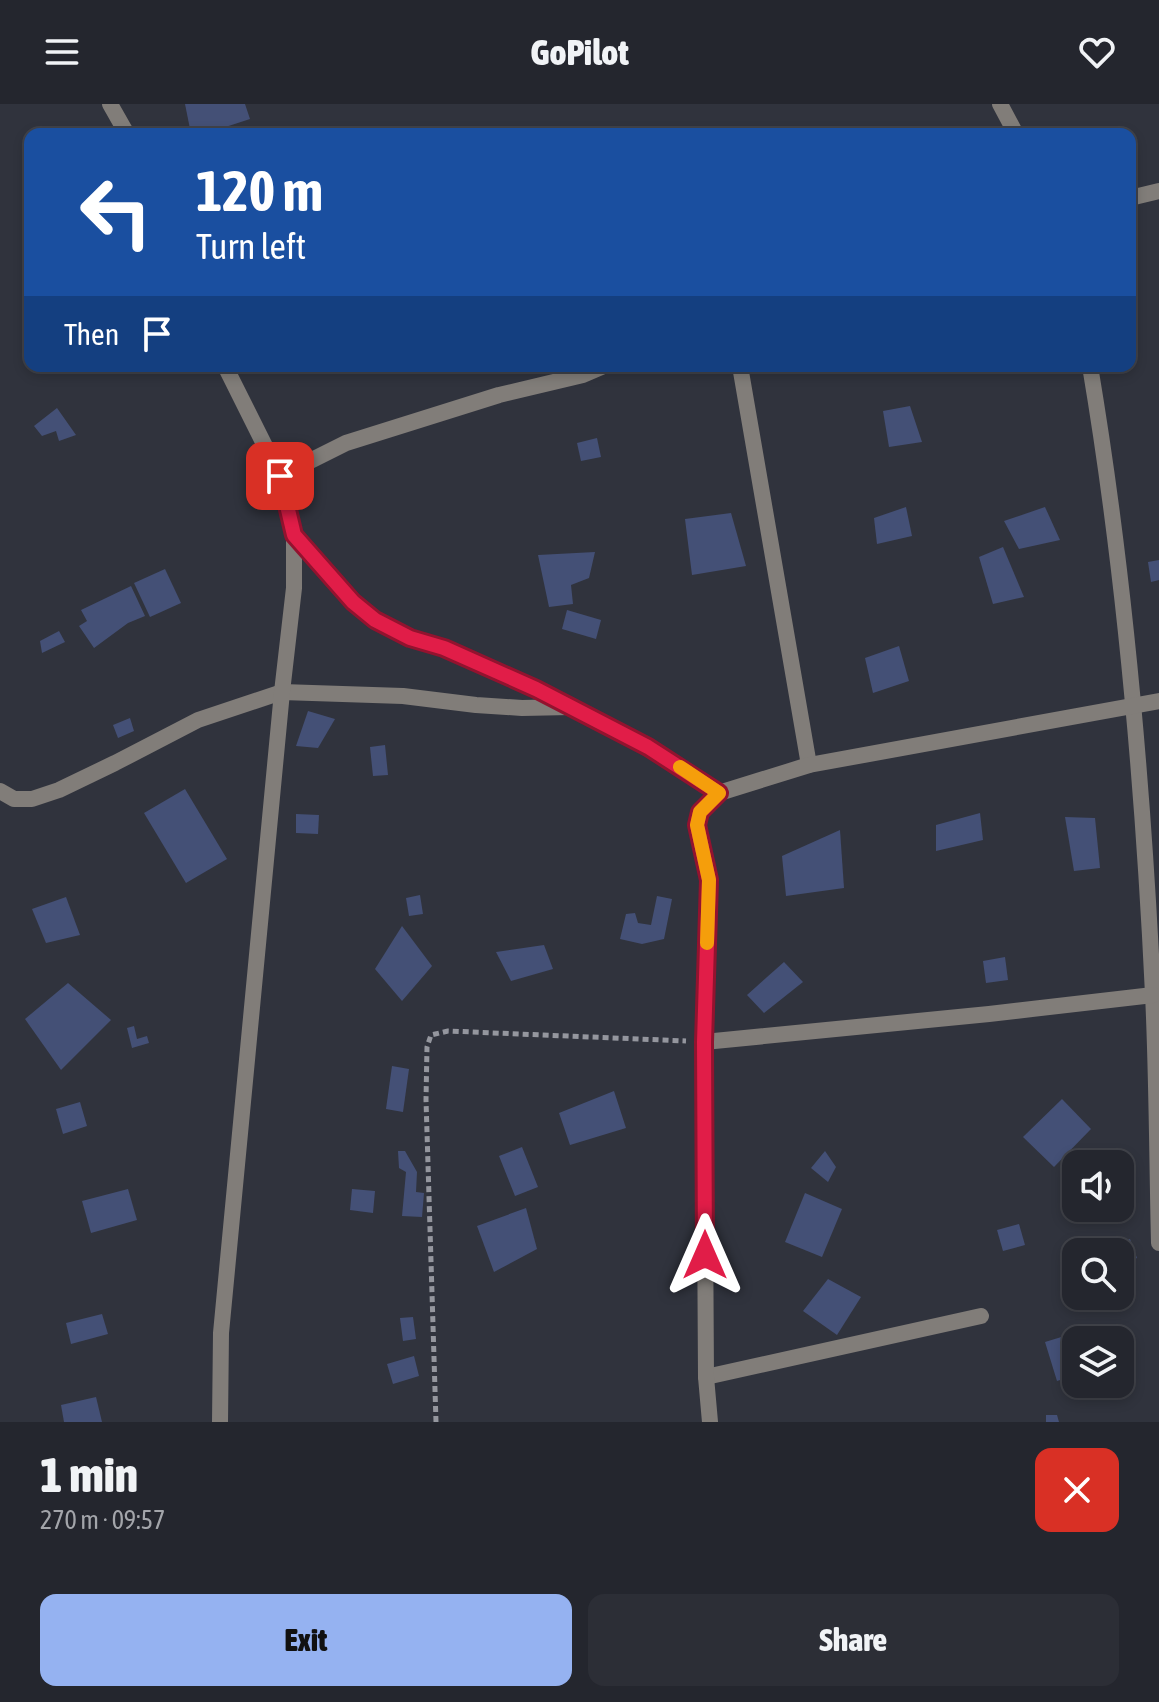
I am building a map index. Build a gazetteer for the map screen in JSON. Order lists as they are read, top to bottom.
{
  "page": {
    "header": "GoPilot",
    "turn": ["120 m", "Turn left"],
    "then": "Then",
    "heading": ["1 min", "270 m · 09:57"],
    "buttons": ["Exit", "Share"]
  }
}
